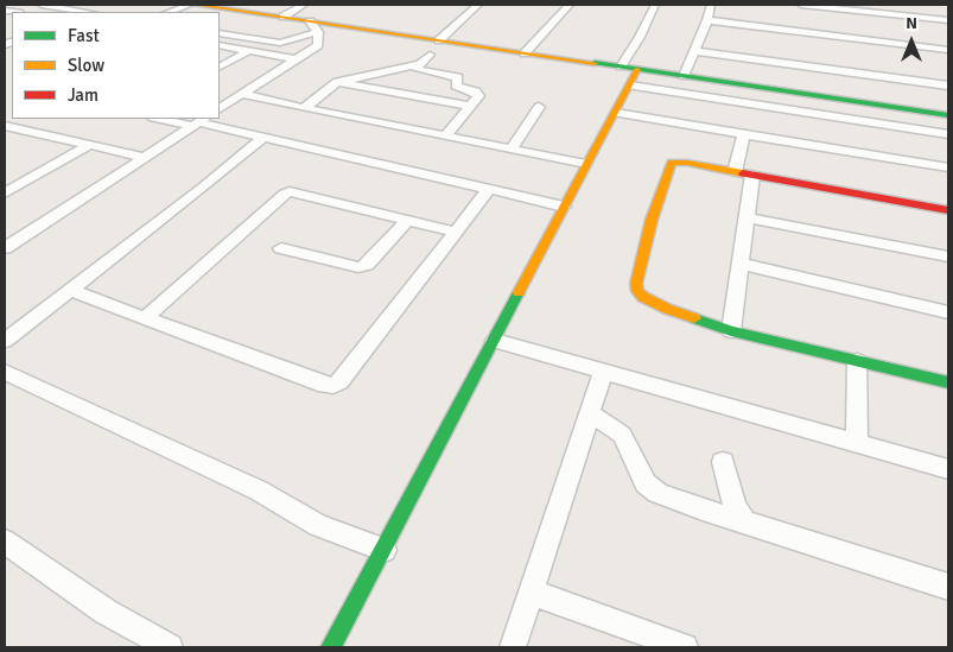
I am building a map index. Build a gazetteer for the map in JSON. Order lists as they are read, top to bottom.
{
  "legend": ["Fast", "Slow", "Jam"],
  "north": "top"
}
